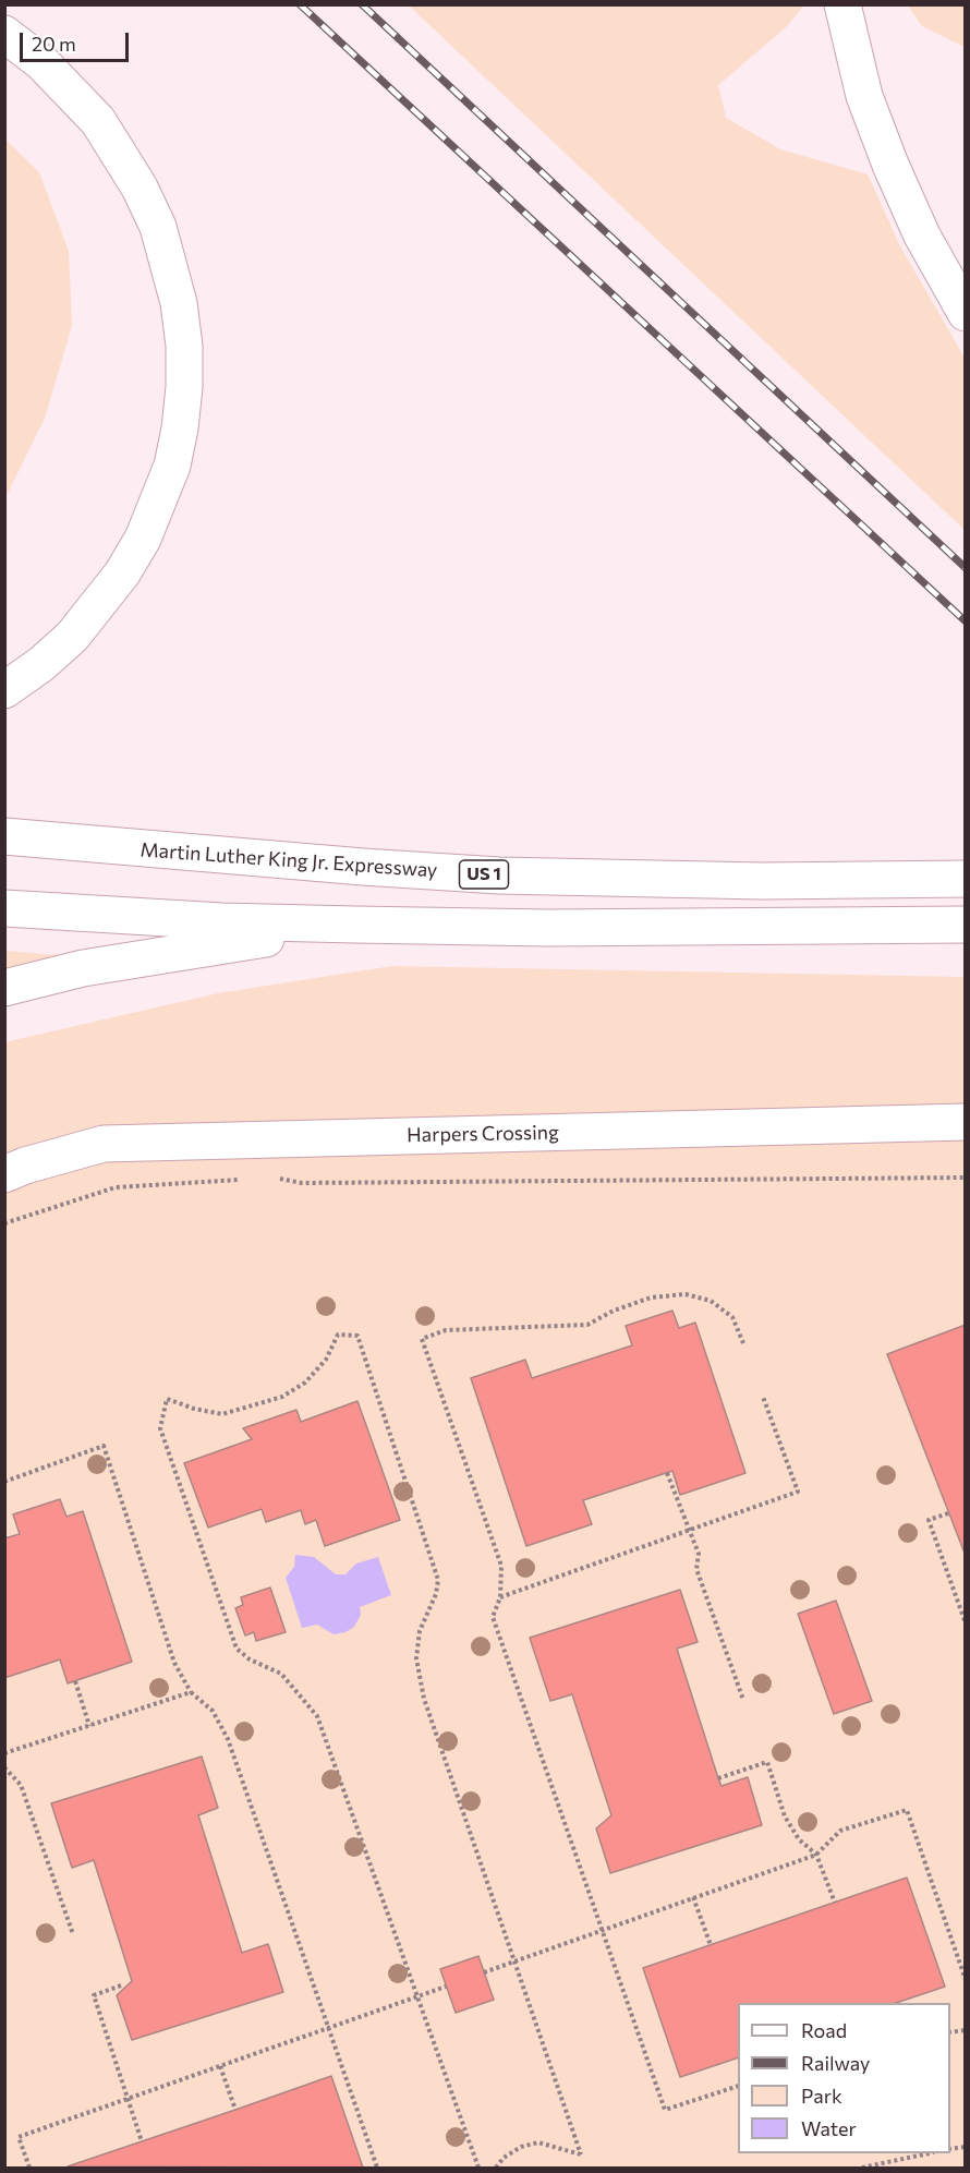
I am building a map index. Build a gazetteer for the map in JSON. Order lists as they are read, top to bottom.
{
  "streets": {
    "main road": ["Martin Luther King Jr. Expressway", "US 1", "Harpers Crossing"]
  },
  "legend": [
    "Road",
    "Railway",
    "Park",
    "Water"
  ],
  "scale_bar": "20 m"
}
